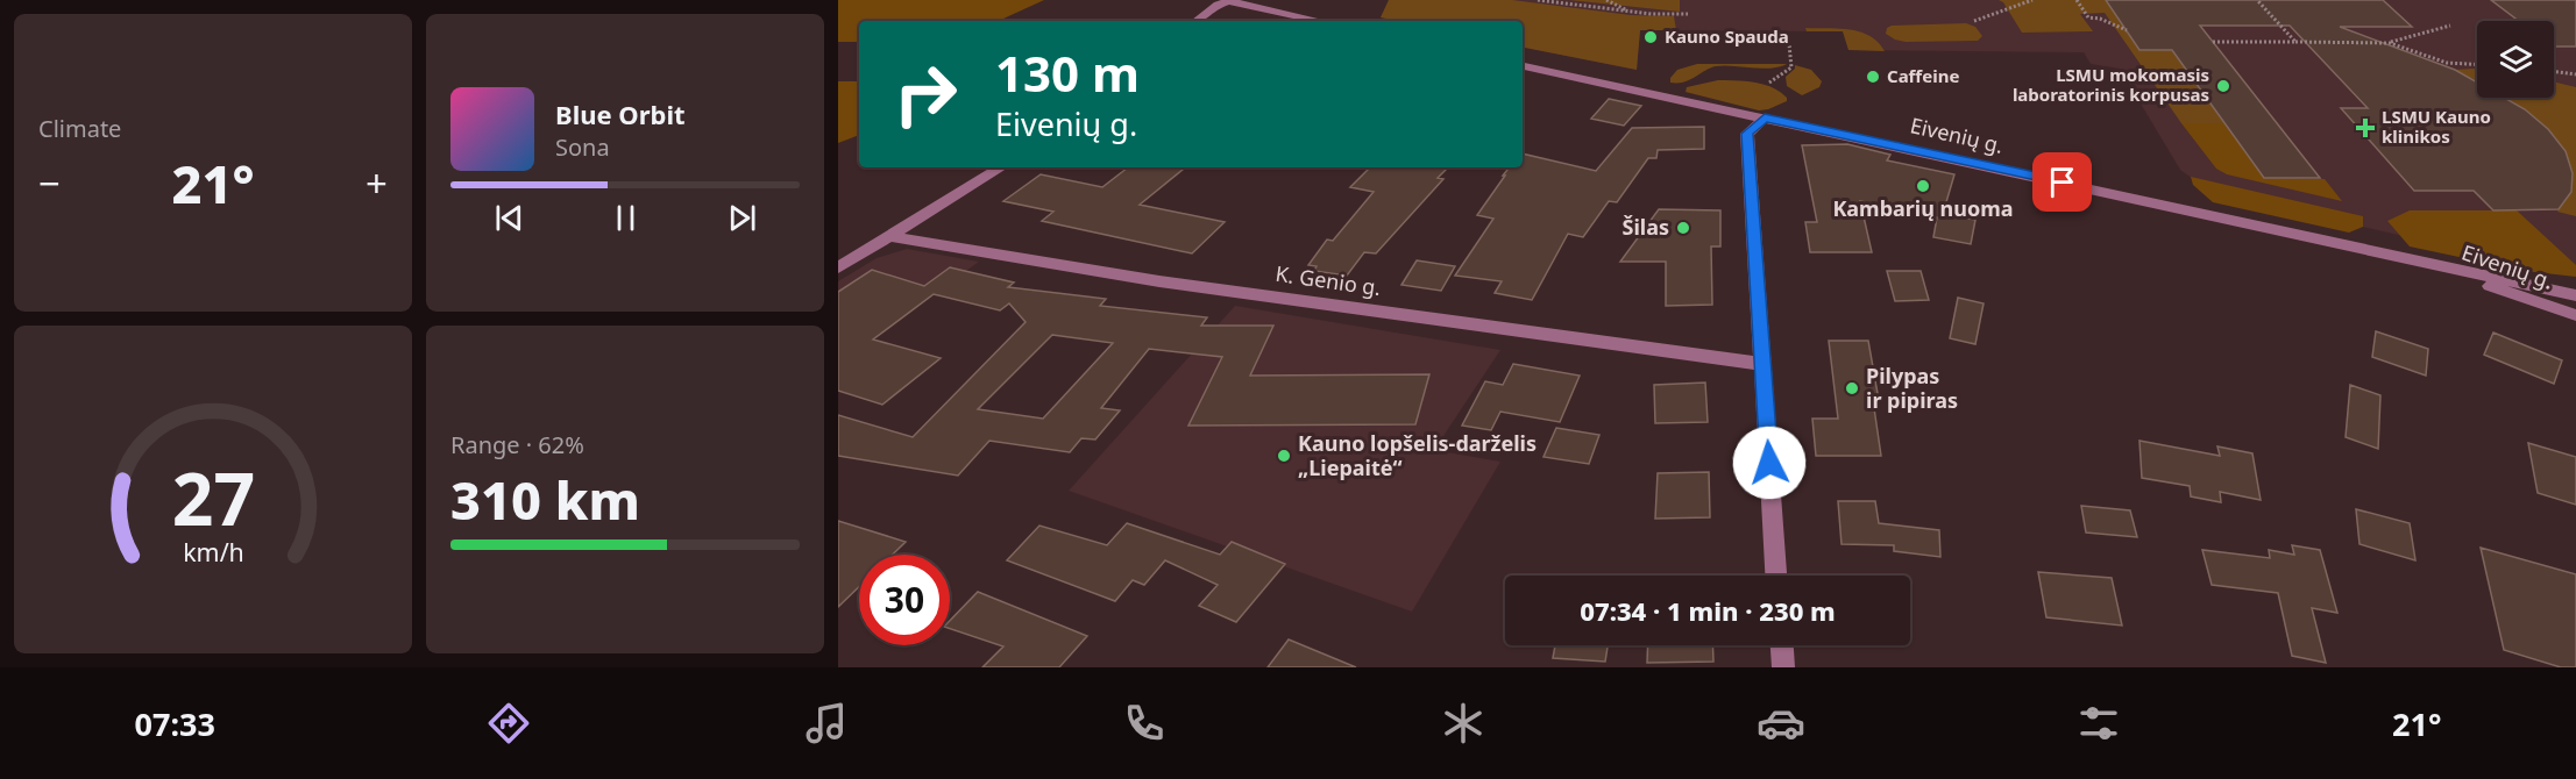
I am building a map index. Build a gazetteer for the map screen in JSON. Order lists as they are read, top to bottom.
{
  "streets": {
    "street": ["Eivenių g.", "K. Genio g."]
  },
  "places": {
    "other": [
      "Kauno Spauda",
      "Caffeine",
      "LSMU mokomasis laboratorinis korpusas",
      "Kambarių nuoma",
      "Šilas",
      "Pilypas ir pipiras",
      "Kauno lopšelis-darželis „Liepaitė“"
    ],
    "health": ["LSMU Kauno klinikos"]
  },
  "page": {
    "tile": [
      "Climate",
      ["Range · 62%", "310 km"]
    ],
    "turn": ["130 m", "Eivenių g."],
    "song": ["Blue Orbit", "Sona"],
    "heat": ["−", "21°", "+"],
    "limit": "30",
    "trip": "07:34 · 1 min · 230 m",
    "tabs": ["07:33", "21°"],
    "gauge": ["27", "km/h"]
  }
}
